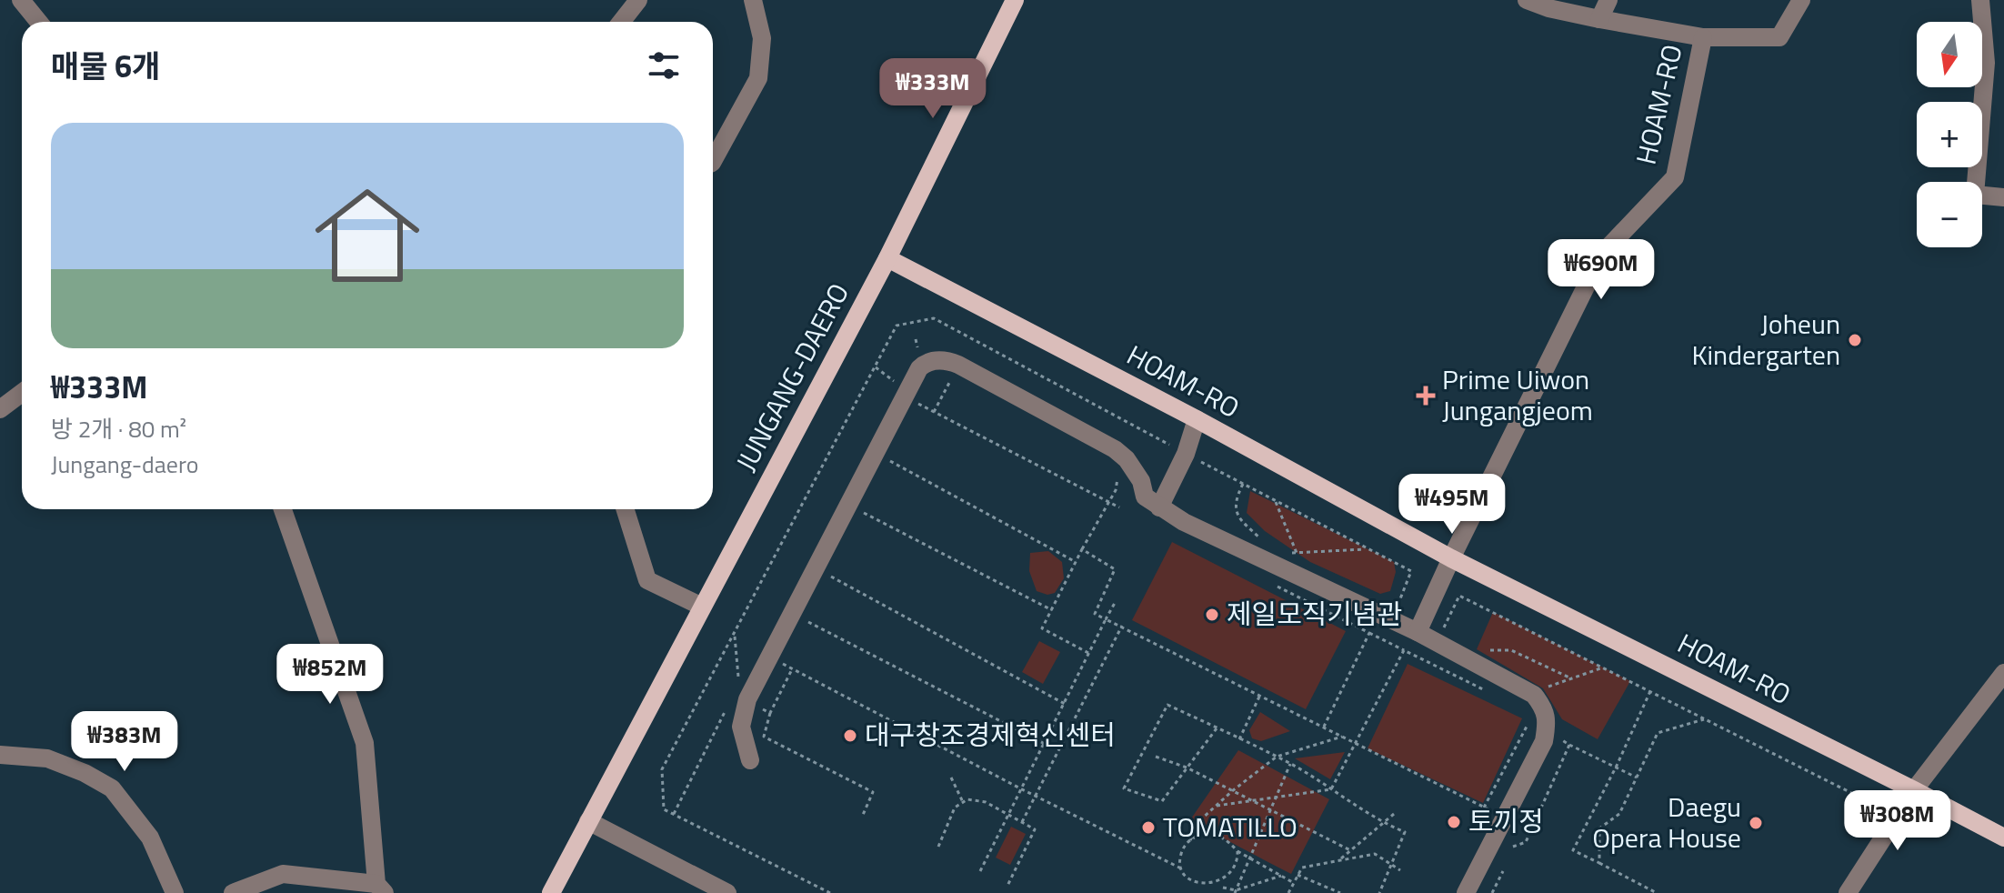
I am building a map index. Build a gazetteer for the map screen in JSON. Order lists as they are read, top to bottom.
{
  "streets": {
    "main road": ["HOAM-RO", "JUNGANG-DAERO"]
  },
  "crossings": [
    ["HOAM-RO", "JUNGANG-DAERO"]
  ],
  "places": {
    "other": [
      "Joheun Kindergarten",
      "제일모직기념관",
      "대구창조경제혁신센터",
      "토끼정",
      "Daegu Opera House",
      "TOMATILLO"
    ],
    "health": ["Prime Uiwon Jungangjeom"]
  },
  "north": "bottom",
  "page": {
    "map_buttons": ["+", "−"],
    "heading": "매물 6개",
    "price": [
      "₩333M",
      "₩690M",
      "₩495M",
      "₩852M",
      "₩383M",
      "₩308M"
    ],
    "list": [
      {
        "name": "₩333M",
        "note": "방 2개 · 80 m² · Jungang-daero"
      }
    ]
  }
}
